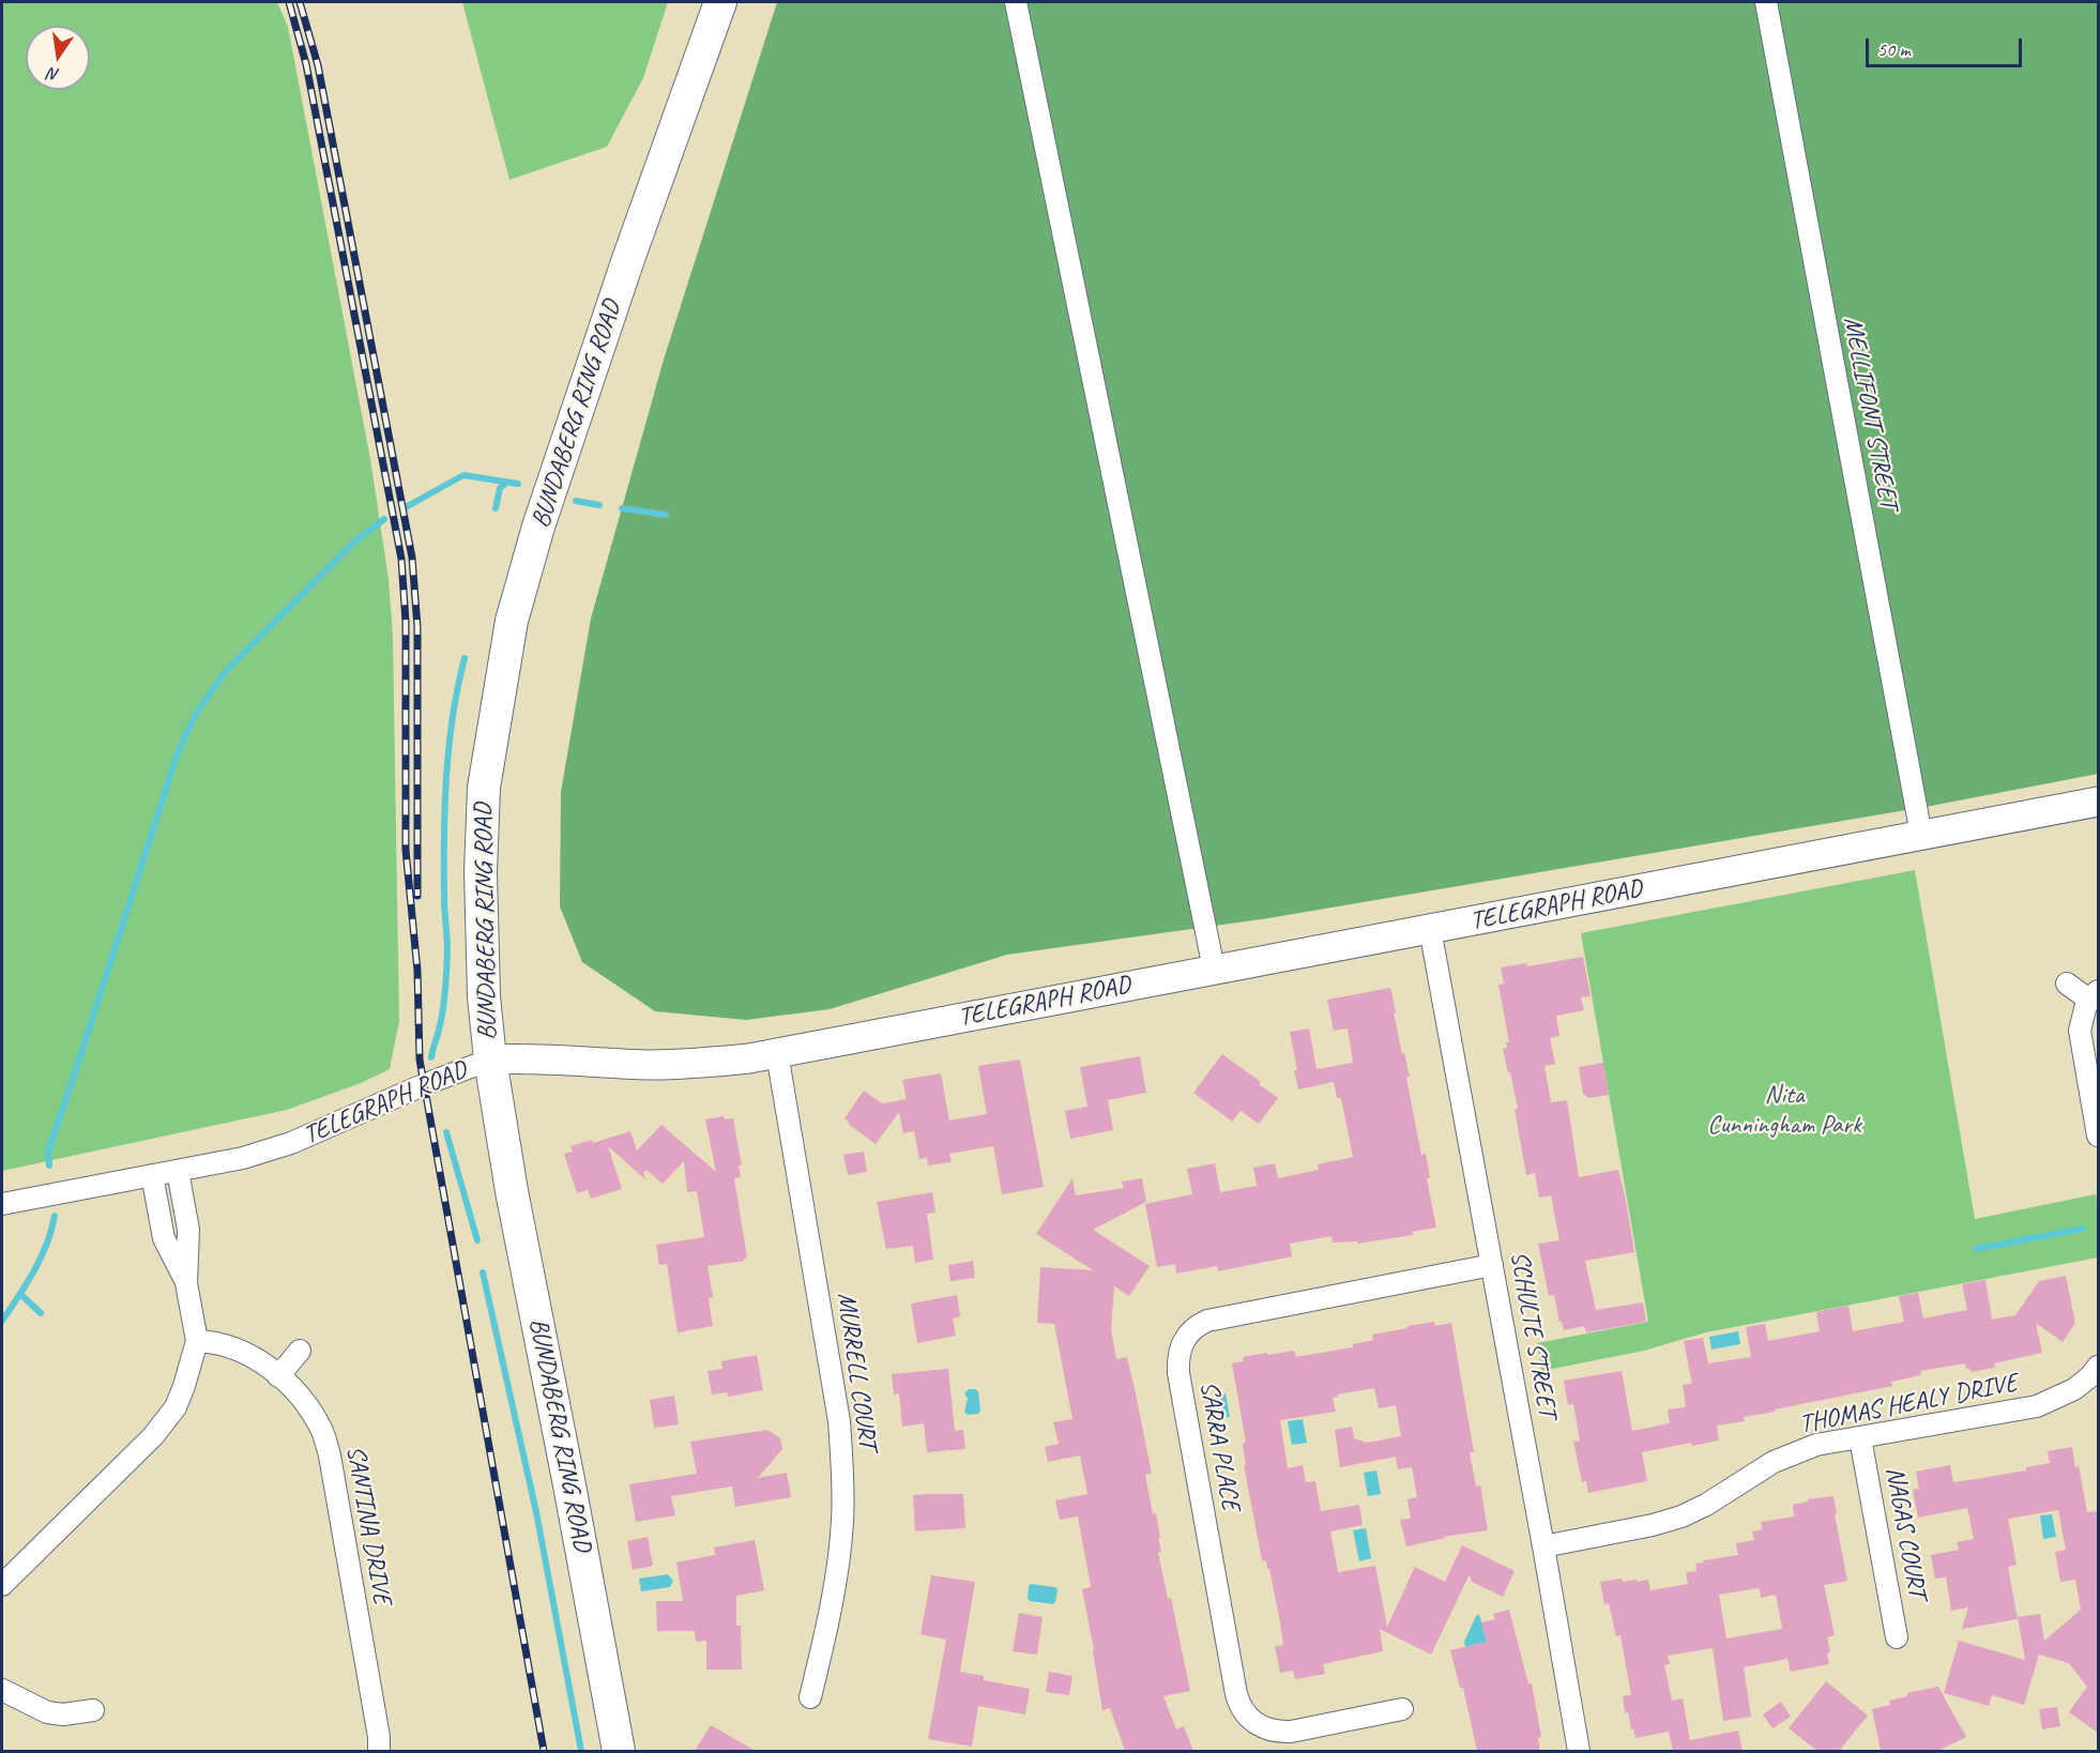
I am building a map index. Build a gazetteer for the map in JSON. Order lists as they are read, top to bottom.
{
  "streets": {
    "main road": ["BUNDABERG RING ROAD"],
    "street": [
      "MELLIFONT STREET",
      "TELEGRAPH ROAD",
      "SCHULTE STREET",
      "MURRELL COURT",
      "THOMAS HEALY DRIVE",
      "SARRA PLACE",
      "SANTINA DRIVE",
      "NAGAS COURT"
    ]
  },
  "crossings": [
    ["MELLIFONT STREET", "TELEGRAPH ROAD"],
    ["BUNDABERG RING ROAD", "TELEGRAPH ROAD"],
    ["TELEGRAPH ROAD", "SCHULTE STREET"],
    ["TELEGRAPH ROAD", "MURRELL COURT"],
    ["SCHULTE STREET", "THOMAS HEALY DRIVE"],
    ["SCHULTE STREET", "SARRA PLACE"],
    ["THOMAS HEALY DRIVE", "NAGAS COURT"]
  ],
  "parks": ["Nita Cunningham Park"],
  "scale_bar": "50 m",
  "north": "bottom"
}
